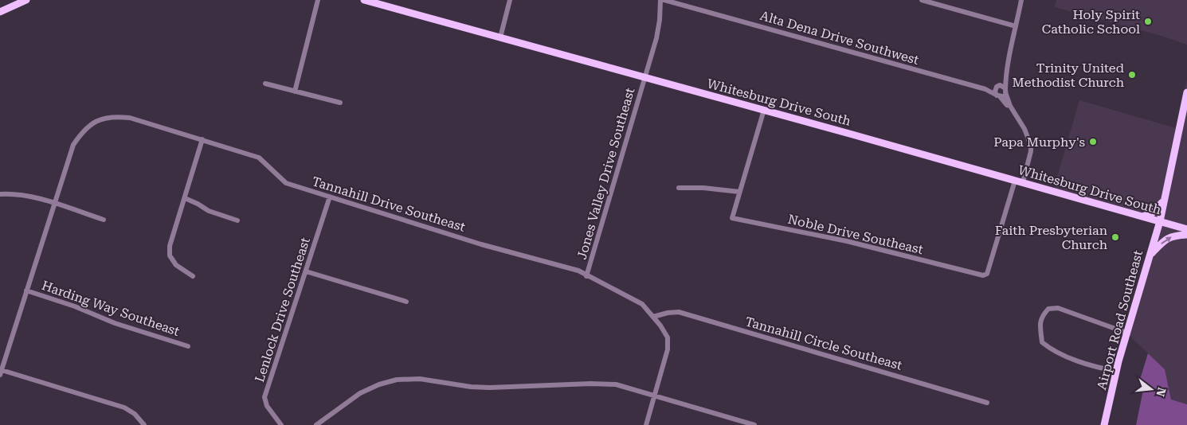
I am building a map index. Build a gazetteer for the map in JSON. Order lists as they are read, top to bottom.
{
  "streets": {
    "main road": ["Whitesburg Drive South", "Airport Road Southeast"],
    "street": [
      "Alta Dena Drive Southwest",
      "Jones Valley Drive Southeast",
      "Tannahill Drive Southeast",
      "Noble Drive Southeast",
      "Harding Way Southeast",
      "Lenlock Drive Southeast",
      "Tannahill Circle Southeast"
    ]
  },
  "crossings": [
    ["Whitesburg Drive South", "Jones Valley Drive Southeast"],
    ["Whitesburg Drive South", "Noble Drive Southeast"],
    ["Whitesburg Drive South", "Airport Road Southeast"],
    ["Jones Valley Drive Southeast", "Tannahill Drive Southeast"],
    ["Tannahill Drive Southeast", "Harding Way Southeast"],
    ["Tannahill Drive Southeast", "Lenlock Drive Southeast"],
    ["Tannahill Drive Southeast", "Tannahill Circle Southeast"]
  ],
  "places": [
    "Holy Spirit Catholic School",
    "Trinity United Methodist Church",
    "Papa Murphy's",
    "Faith Presbyterian Church"
  ],
  "north": "right"
}
